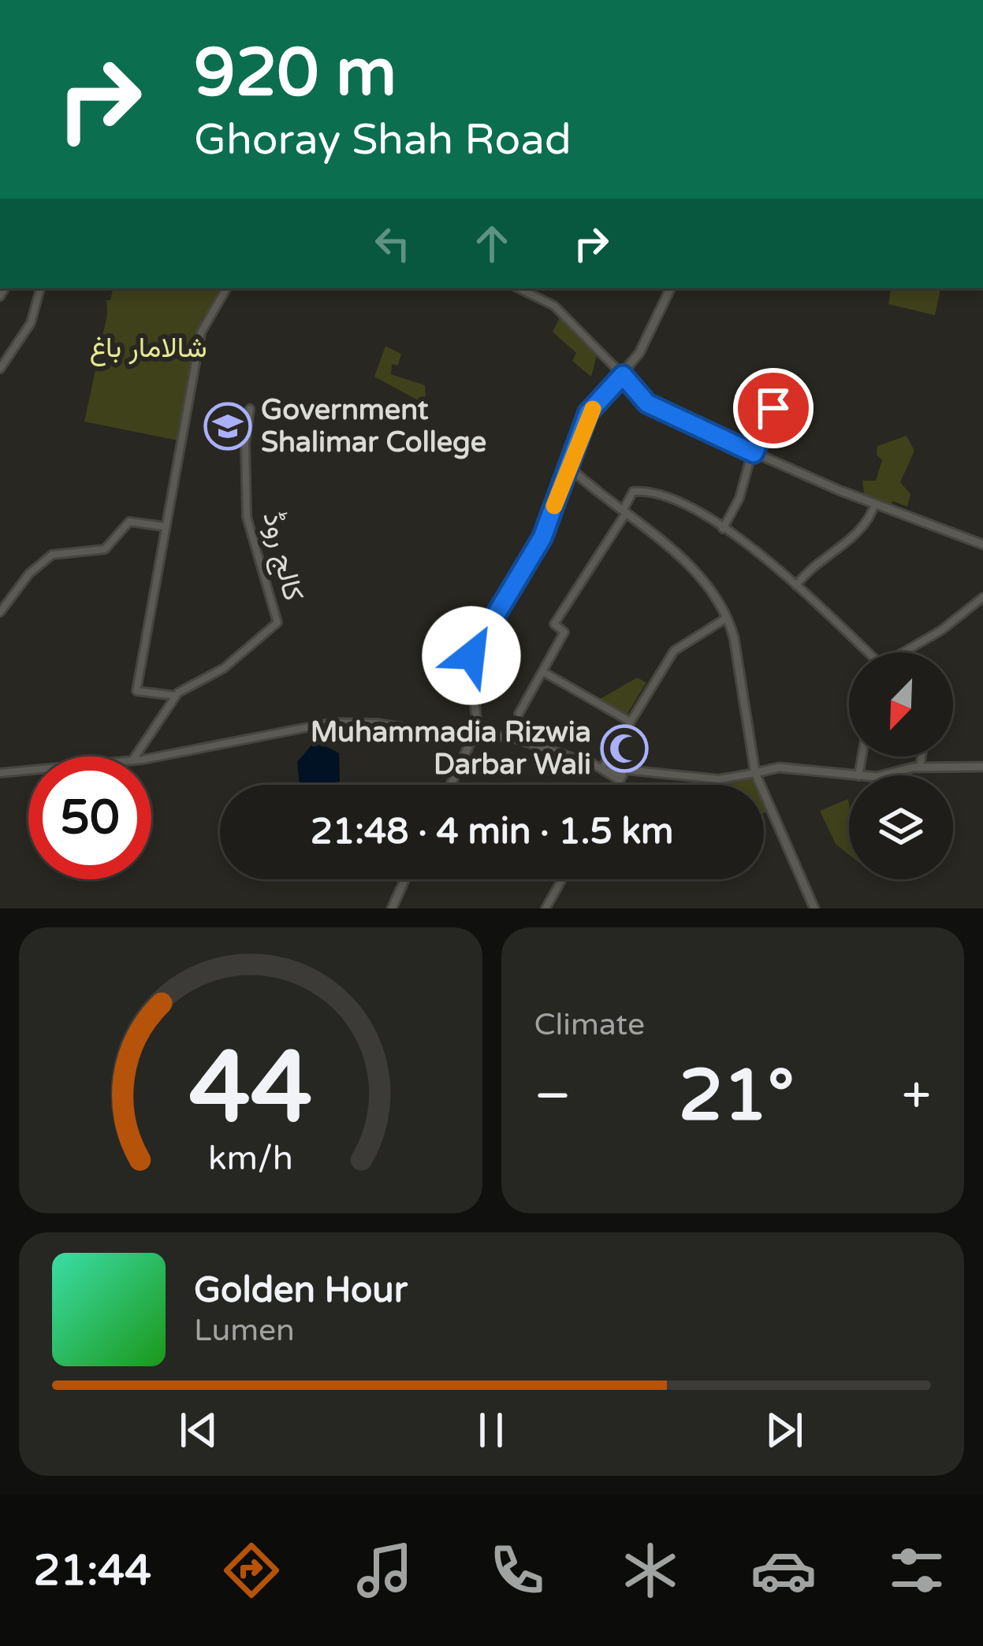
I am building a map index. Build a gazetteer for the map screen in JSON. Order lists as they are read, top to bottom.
{
  "streets": {
    "street": ["کالج روڈ"]
  },
  "parks": ["شالامار باغ"],
  "places": {
    "school or university": ["Government Shalimar College"],
    "mosque": ["Muhammadia Rizwia Darbar Wali"]
  },
  "north": "bottom left",
  "page": {
    "turn": ["920 m", "Ghoray Shah Road"],
    "limit": "50",
    "trip": "21:48 · 4 min · 1.5 km",
    "tile": "Climate",
    "heat": ["−", "21°", "+"],
    "song": ["Golden Hour", "Lumen"],
    "tabs": "21:44",
    "gauge": ["44", "km/h"]
  }
}
